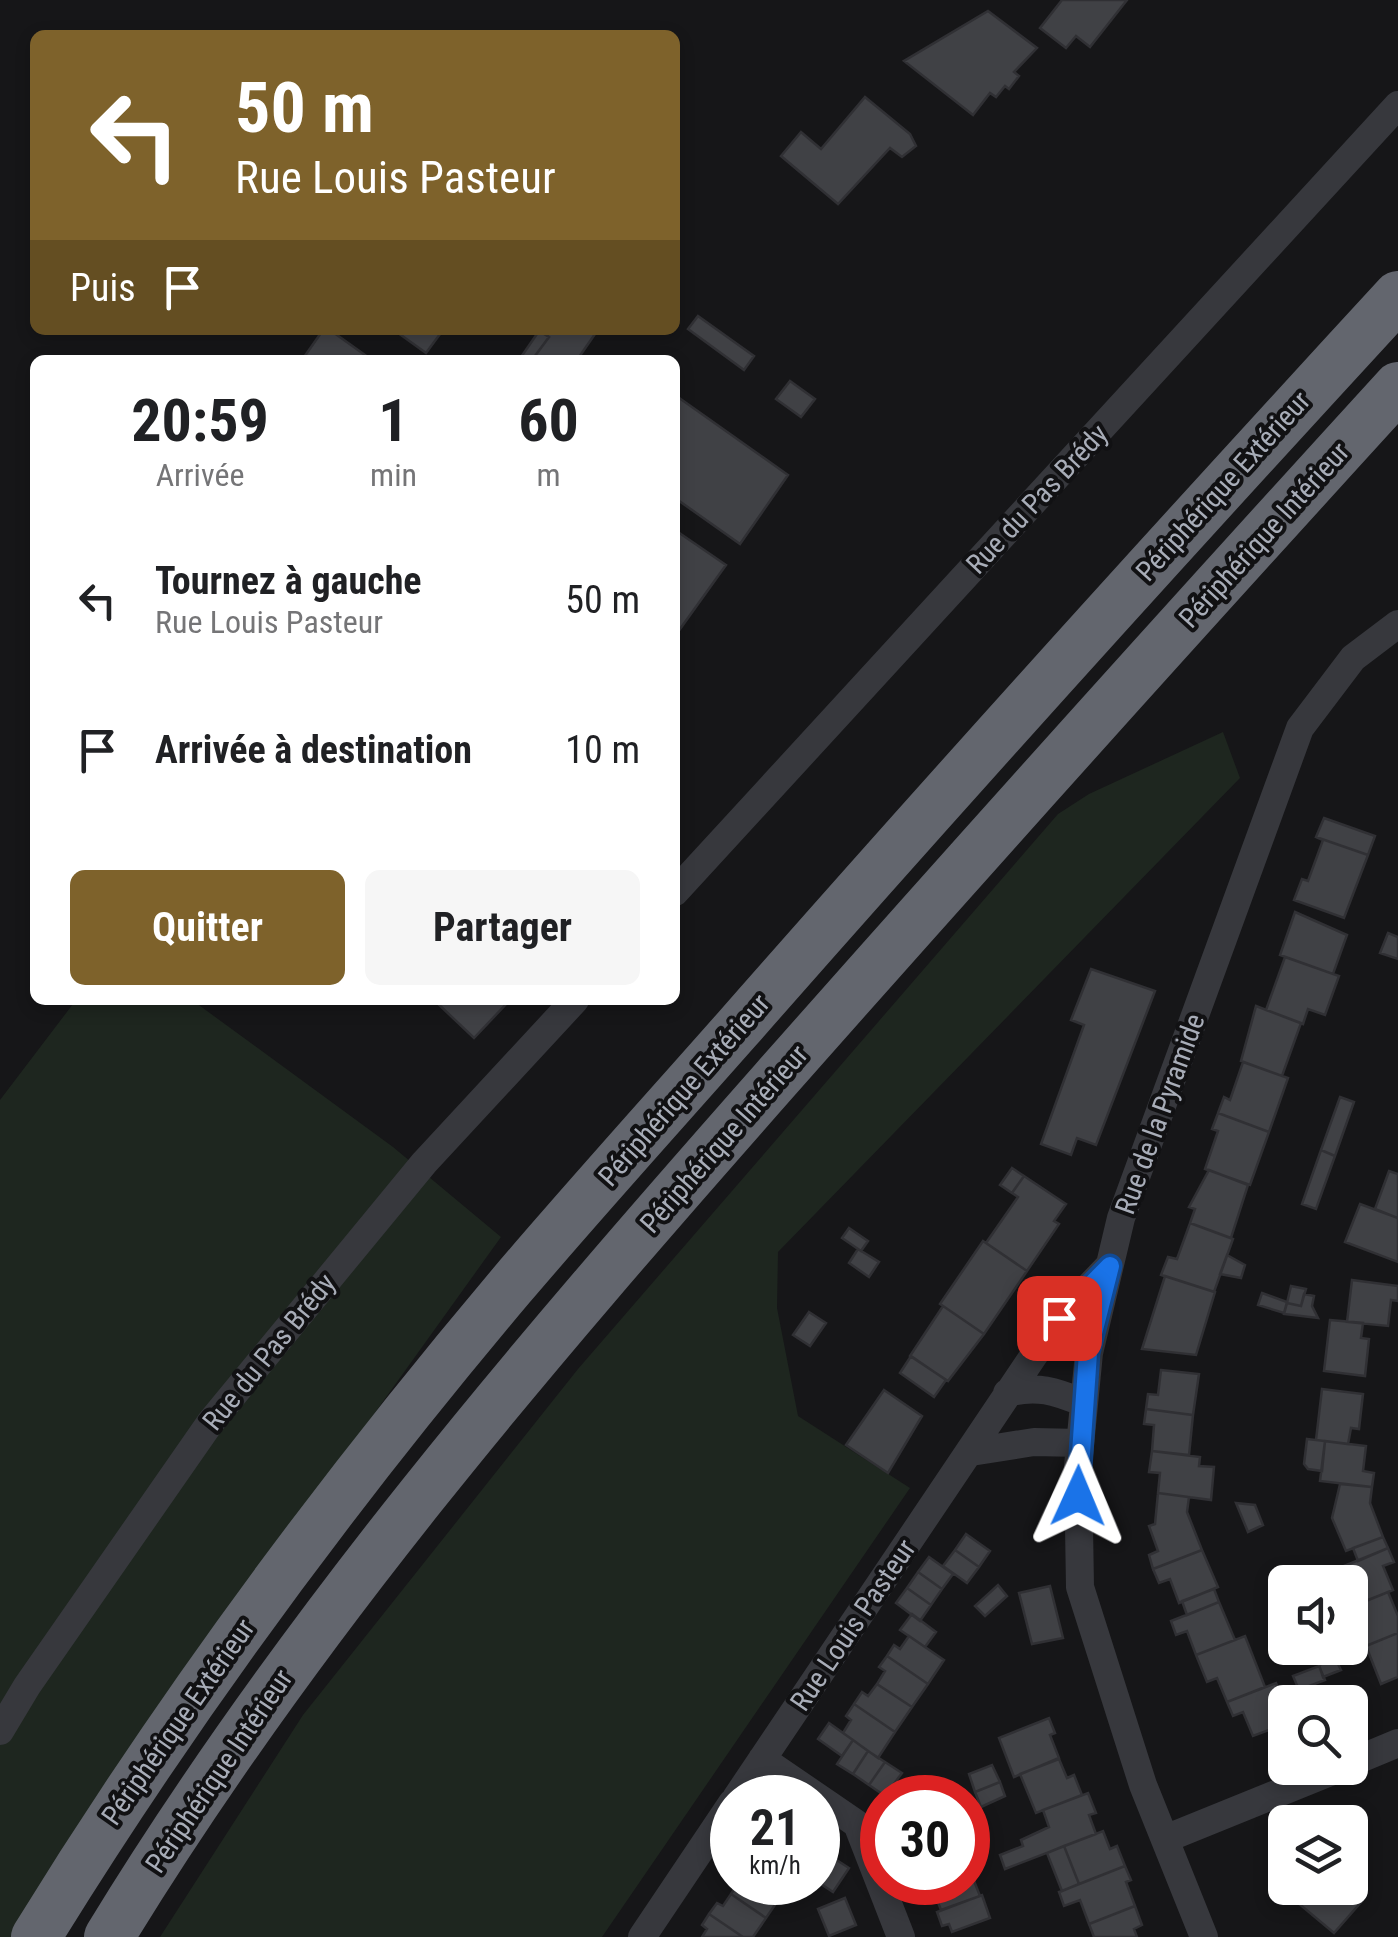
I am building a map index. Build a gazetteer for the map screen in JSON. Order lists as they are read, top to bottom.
{
  "streets": {
    "highway": ["Périphérique Extérieur", "Périphérique Intérieur"],
    "street": ["Rue du Pas Brédy", "Rue de la Pyramide", "Rue Louis Pasteur"]
  },
  "crossings": [
    ["Rue de la Pyramide", "Rue Louis Pasteur"]
  ],
  "page": {
    "turn": ["50 m", "Rue Louis Pasteur"],
    "then": "Puis",
    "eta": [
      "20:59",
      "Arrivée",
      "1",
      "min",
      "60",
      "m"
    ],
    "list": [
      {
        "name": "Tournez à gauche",
        "note": "Rue Louis Pasteur",
        "value": "50 m"
      },
      {
        "name": "Arrivée à destination",
        "value": "10 m"
      }
    ],
    "buttons": ["Quitter", "Partager"],
    "speed": "21 km/h",
    "limit": "30"
  }
}
